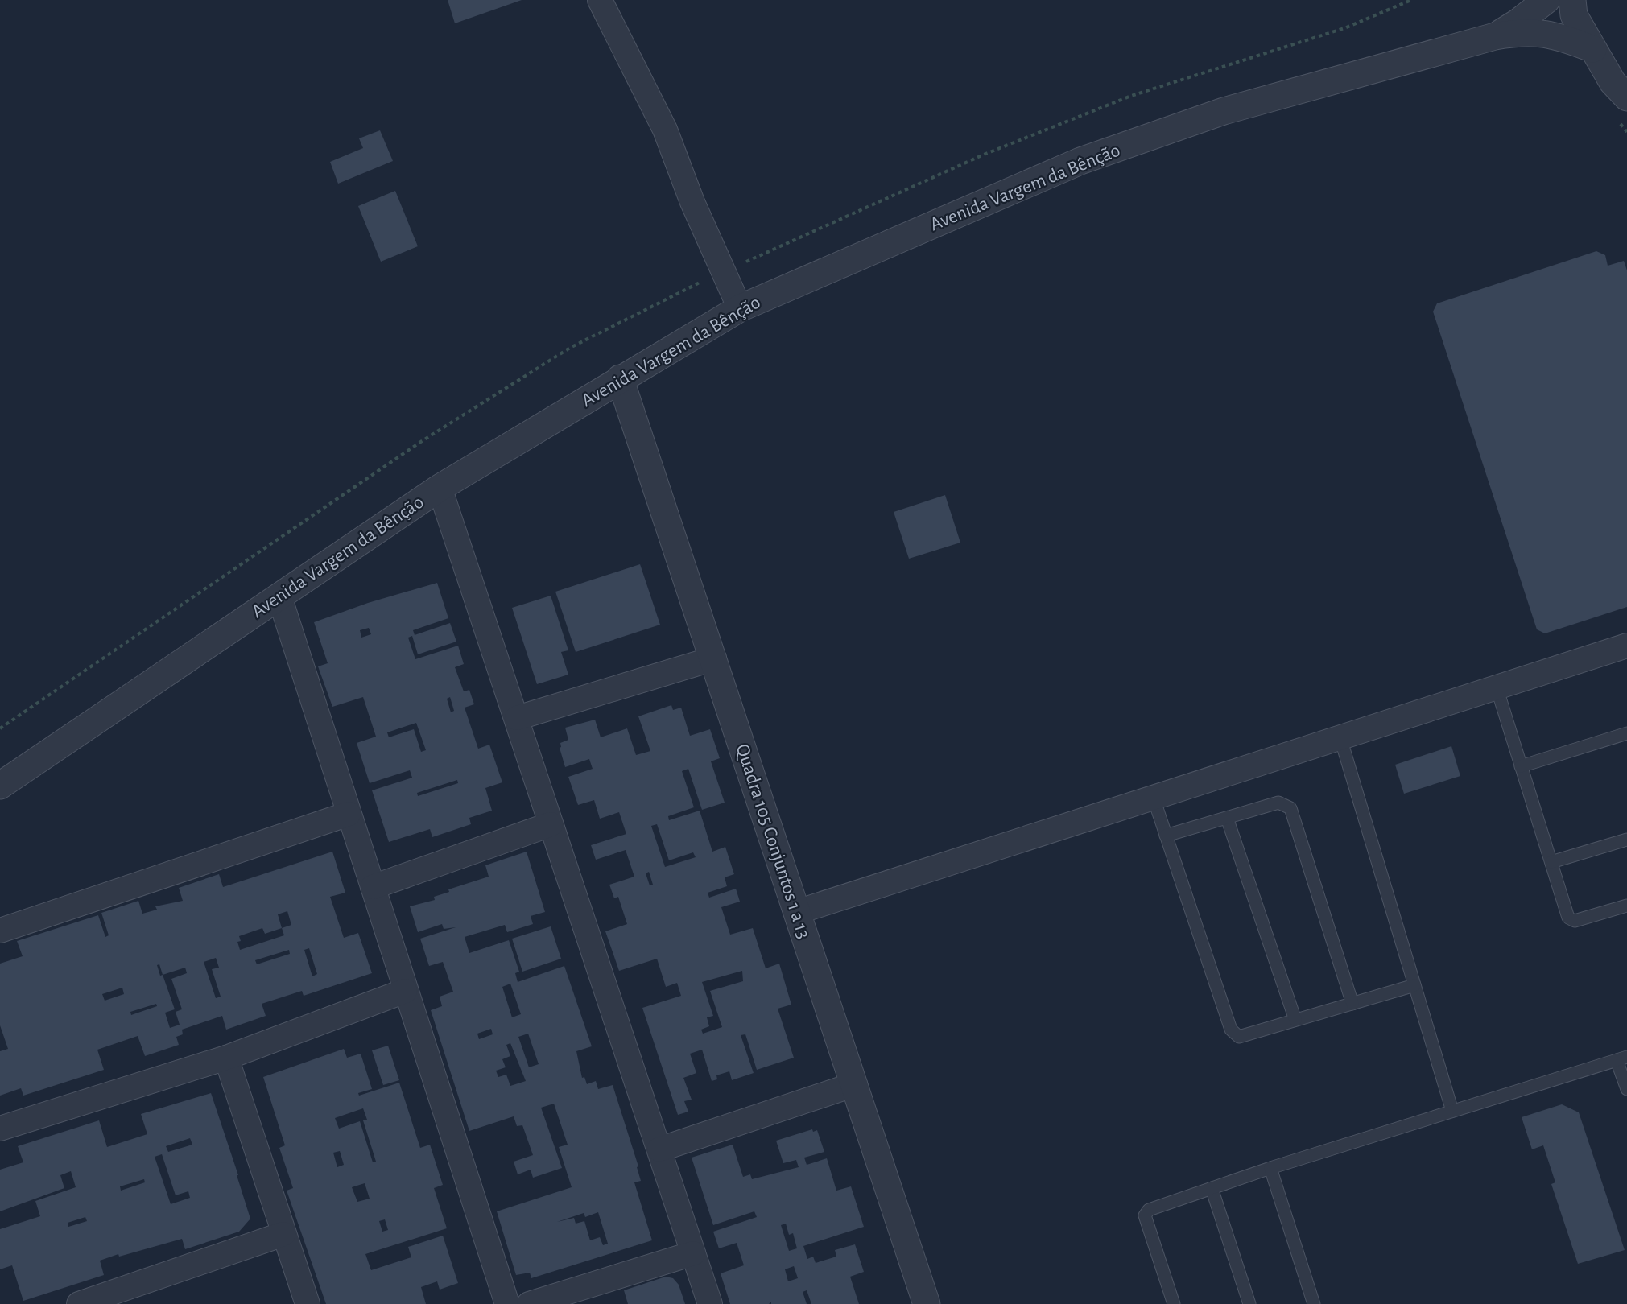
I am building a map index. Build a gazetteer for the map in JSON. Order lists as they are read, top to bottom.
{
  "streets": {
    "street": ["Avenida Vargem da Bênção", "Quadra 105 Conjuntos 1 a 13"]
  },
  "crossings": [
    ["Avenida Vargem da Bênção", "Quadra 105 Conjuntos 1 a 13"]
  ]
}
